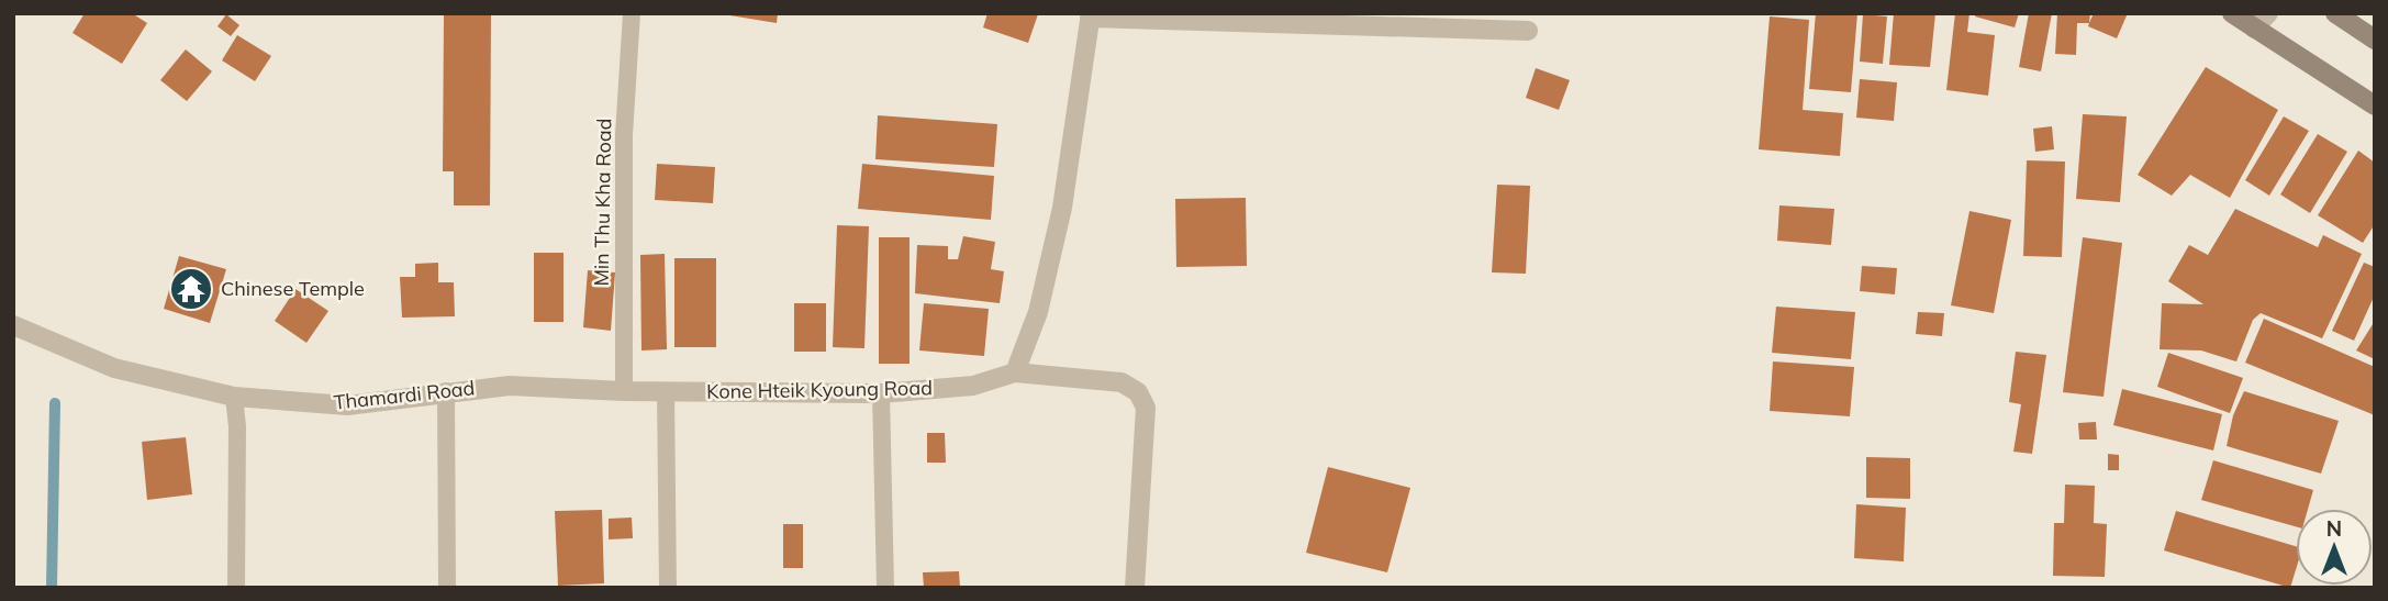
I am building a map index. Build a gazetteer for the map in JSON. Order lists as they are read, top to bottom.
{
  "streets": {
    "street": ["Kone Hteik Kyoung Road", "Thamardi Road"],
    "lane": ["Min Thu Kha Road"]
  },
  "crossings": [
    ["Min Thu Kha Road", "Kone Hteik Kyoung Road"],
    ["Min Thu Kha Road", "Thamardi Road"],
    ["Kone Hteik Kyoung Road", "Thamardi Road"]
  ],
  "places": {
    "temple": ["Chinese Temple"]
  },
  "north": "top"
}
